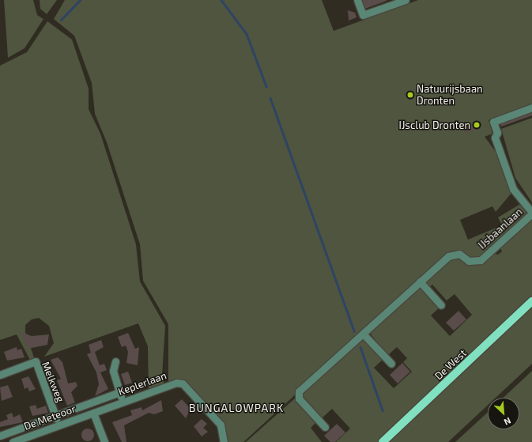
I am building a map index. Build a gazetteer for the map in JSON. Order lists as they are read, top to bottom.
{
  "streets": {
    "main road": ["De West"],
    "street": [
      "IJsbaanlaan",
      "Melkweg",
      "Keplerlaan",
      "De Meteoor"
    ]
  },
  "crossings": [
    ["Melkweg", "De Meteoor"],
    ["Keplerlaan", "De Meteoor"]
  ],
  "districts": ["BUNGALOWPARK"],
  "places": ["Natuurijsbaan Dronten", "IJsclub Dronten"],
  "north": "bottom right"
}
